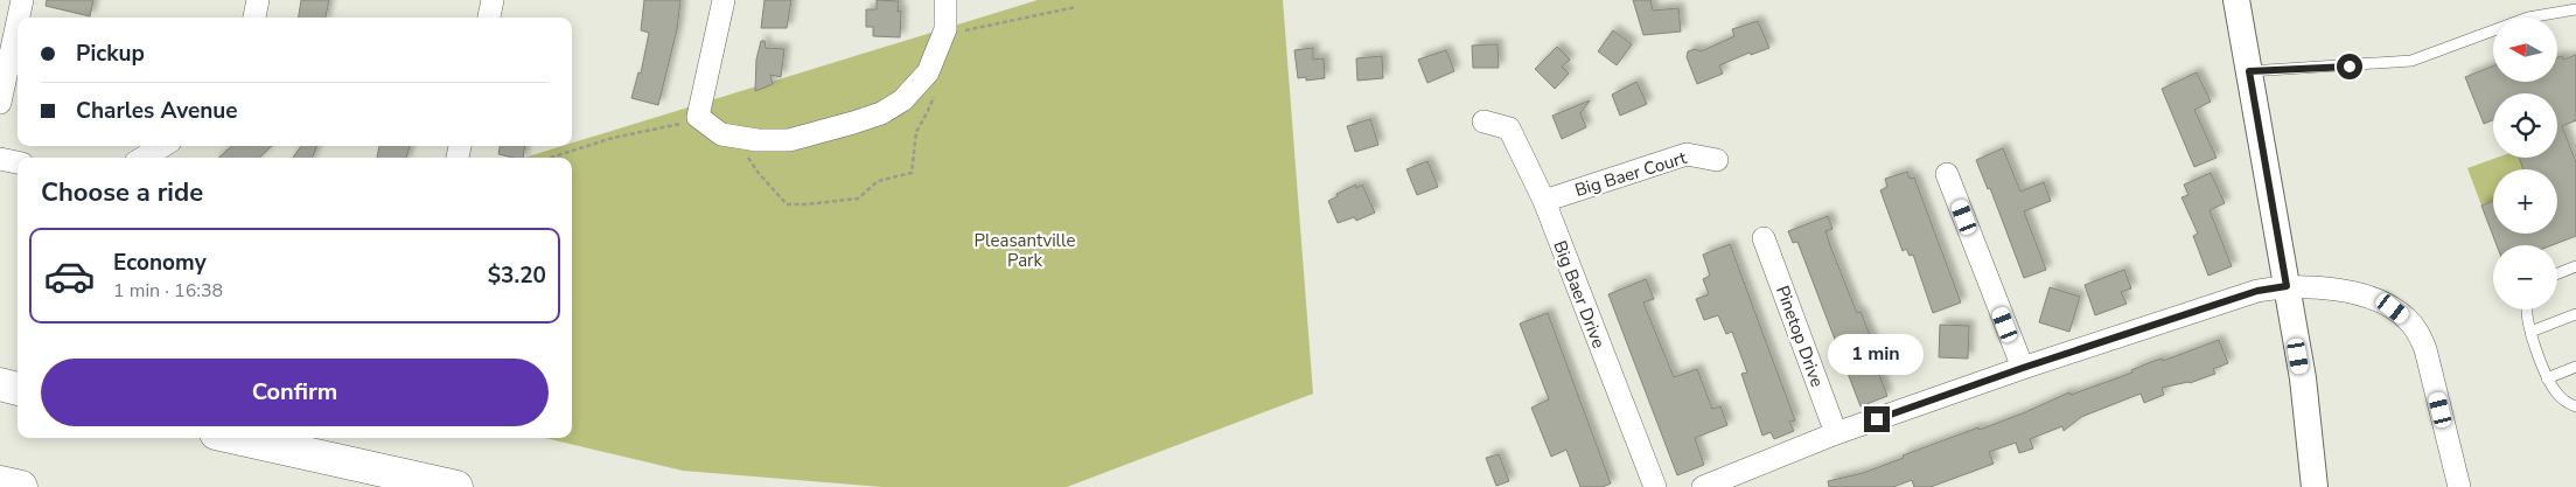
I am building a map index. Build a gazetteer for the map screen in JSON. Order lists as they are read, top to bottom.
{
  "streets": {
    "street": ["Big Baer Court", "Big Baer Drive", "Pinetop Drive"]
  },
  "crossings": [
    ["Big Baer Court", "Big Baer Drive"]
  ],
  "parks": ["Pleasantville Park"],
  "north": "left",
  "page": {
    "map_buttons": ["+", "−"],
    "banner": ["Pickup", "Charles Avenue"],
    "heading": "Choose a ride",
    "list": [
      {
        "name": "Economy",
        "note": "1 min · 16:38",
        "value": "$3.20"
      }
    ],
    "bubble": "1 min",
    "buttons": "Confirm"
  }
}
